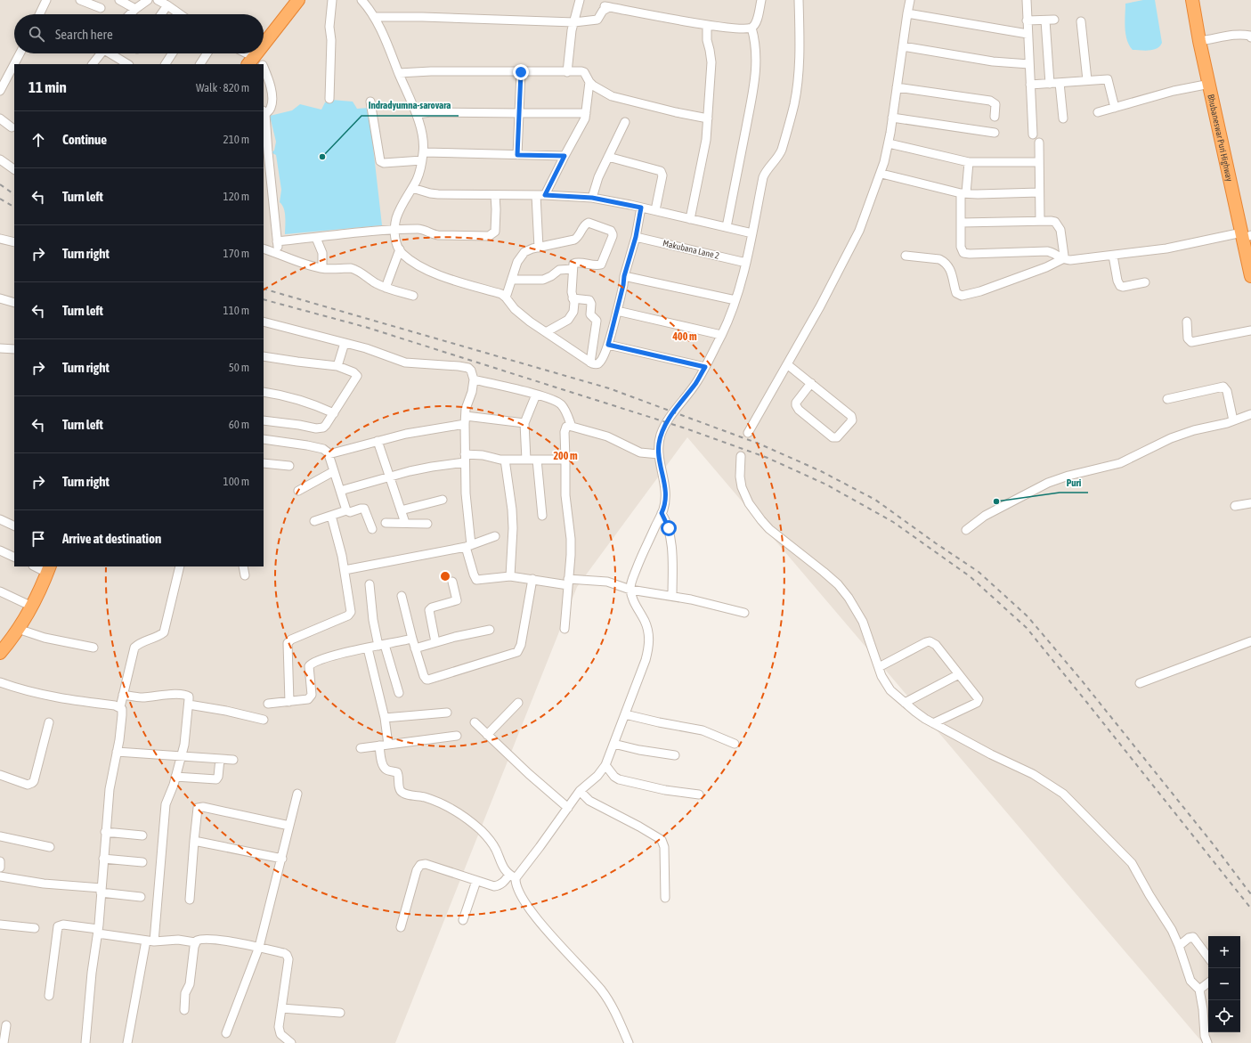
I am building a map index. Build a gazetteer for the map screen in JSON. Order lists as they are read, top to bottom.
{
  "streets": {
    "highway": ["Bhubaneswar Puri Highway"],
    "street": ["Makubana Lane 2"]
  },
  "places": ["Indradyumna-sarovara", "Puri"],
  "page": {
    "search": "Search here",
    "heading": ["11 min", "Walk · 820 m"],
    "list": [
      ["Continue", "210 m"],
      ["Turn left", "120 m"],
      ["Turn right", "170 m"],
      ["Turn left", "110 m"],
      ["Turn right", "50 m"],
      ["Turn left", "60 m"],
      ["Turn right", "100 m"],
      "Arrive at destination"
    ],
    "map_buttons": ["+", "−"]
  },
  "rings": ["400 m", "200 m"]
}
